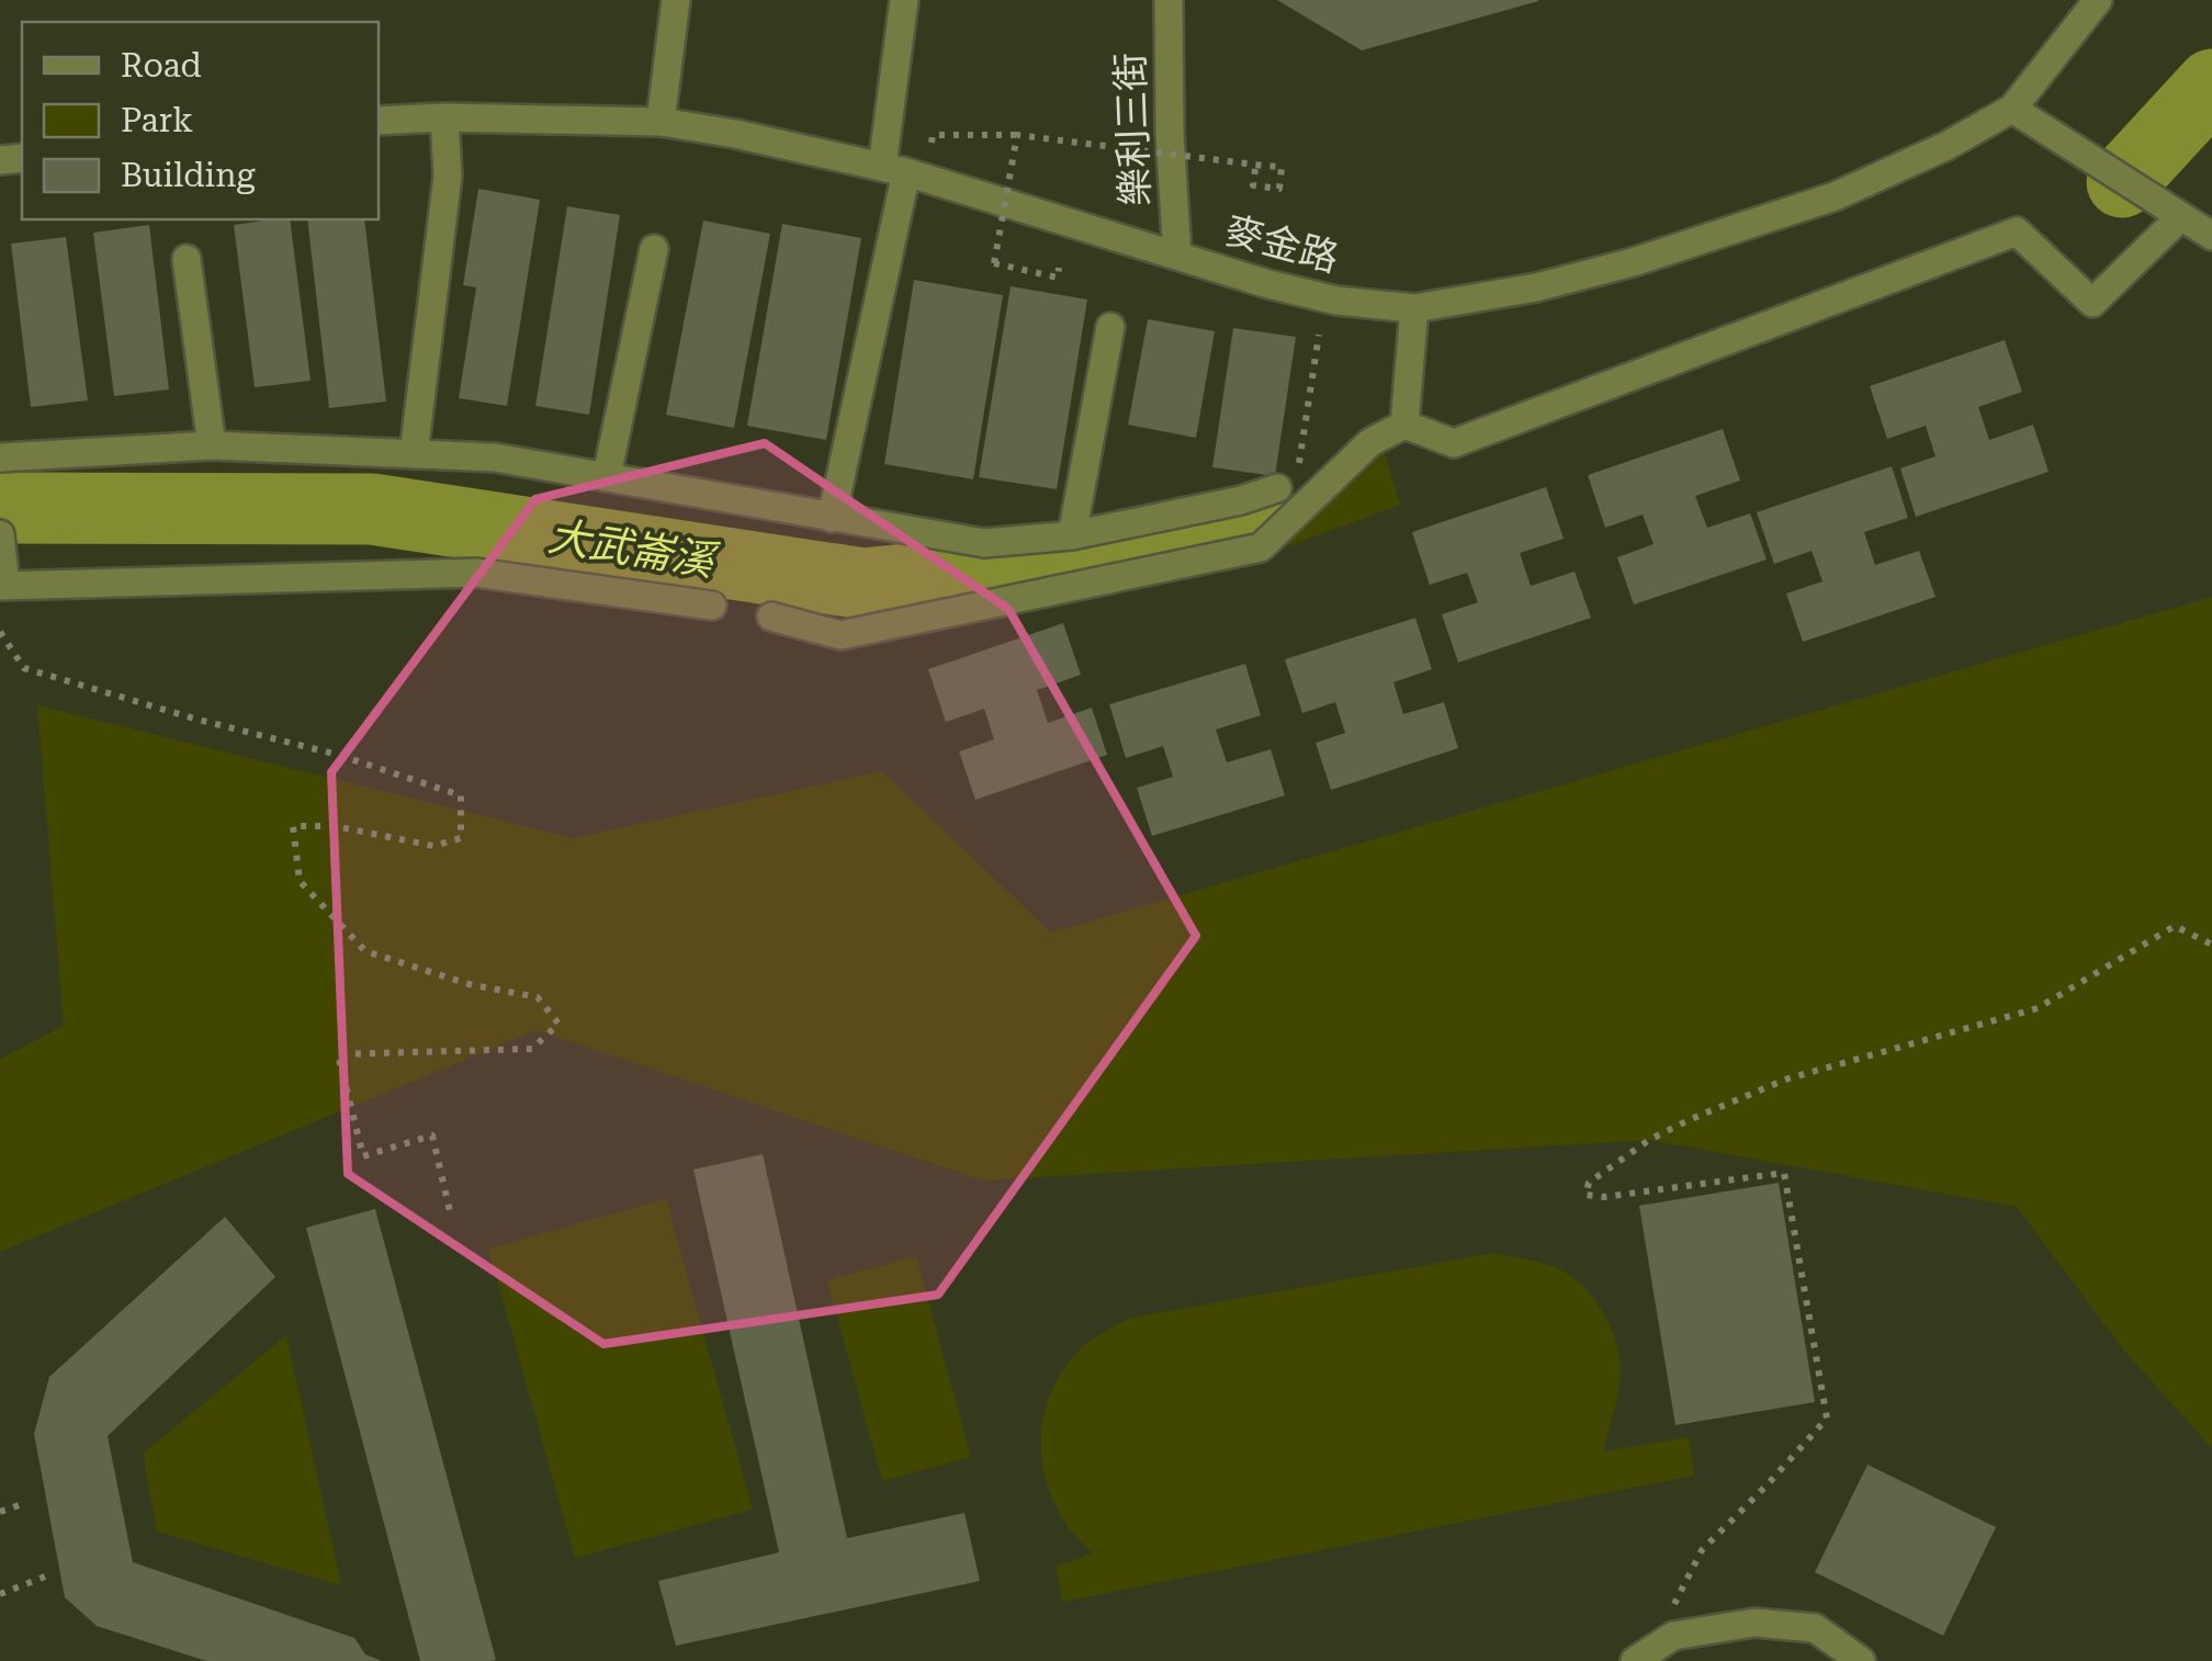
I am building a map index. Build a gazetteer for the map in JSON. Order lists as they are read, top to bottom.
{
  "streets": {
    "street": ["樂利三街", "麥金路"]
  },
  "crossings": [
    ["樂利三街", "麥金路"]
  ],
  "water": ["大武崙溪"],
  "legend": ["Road", "Park", "Building"]
}
